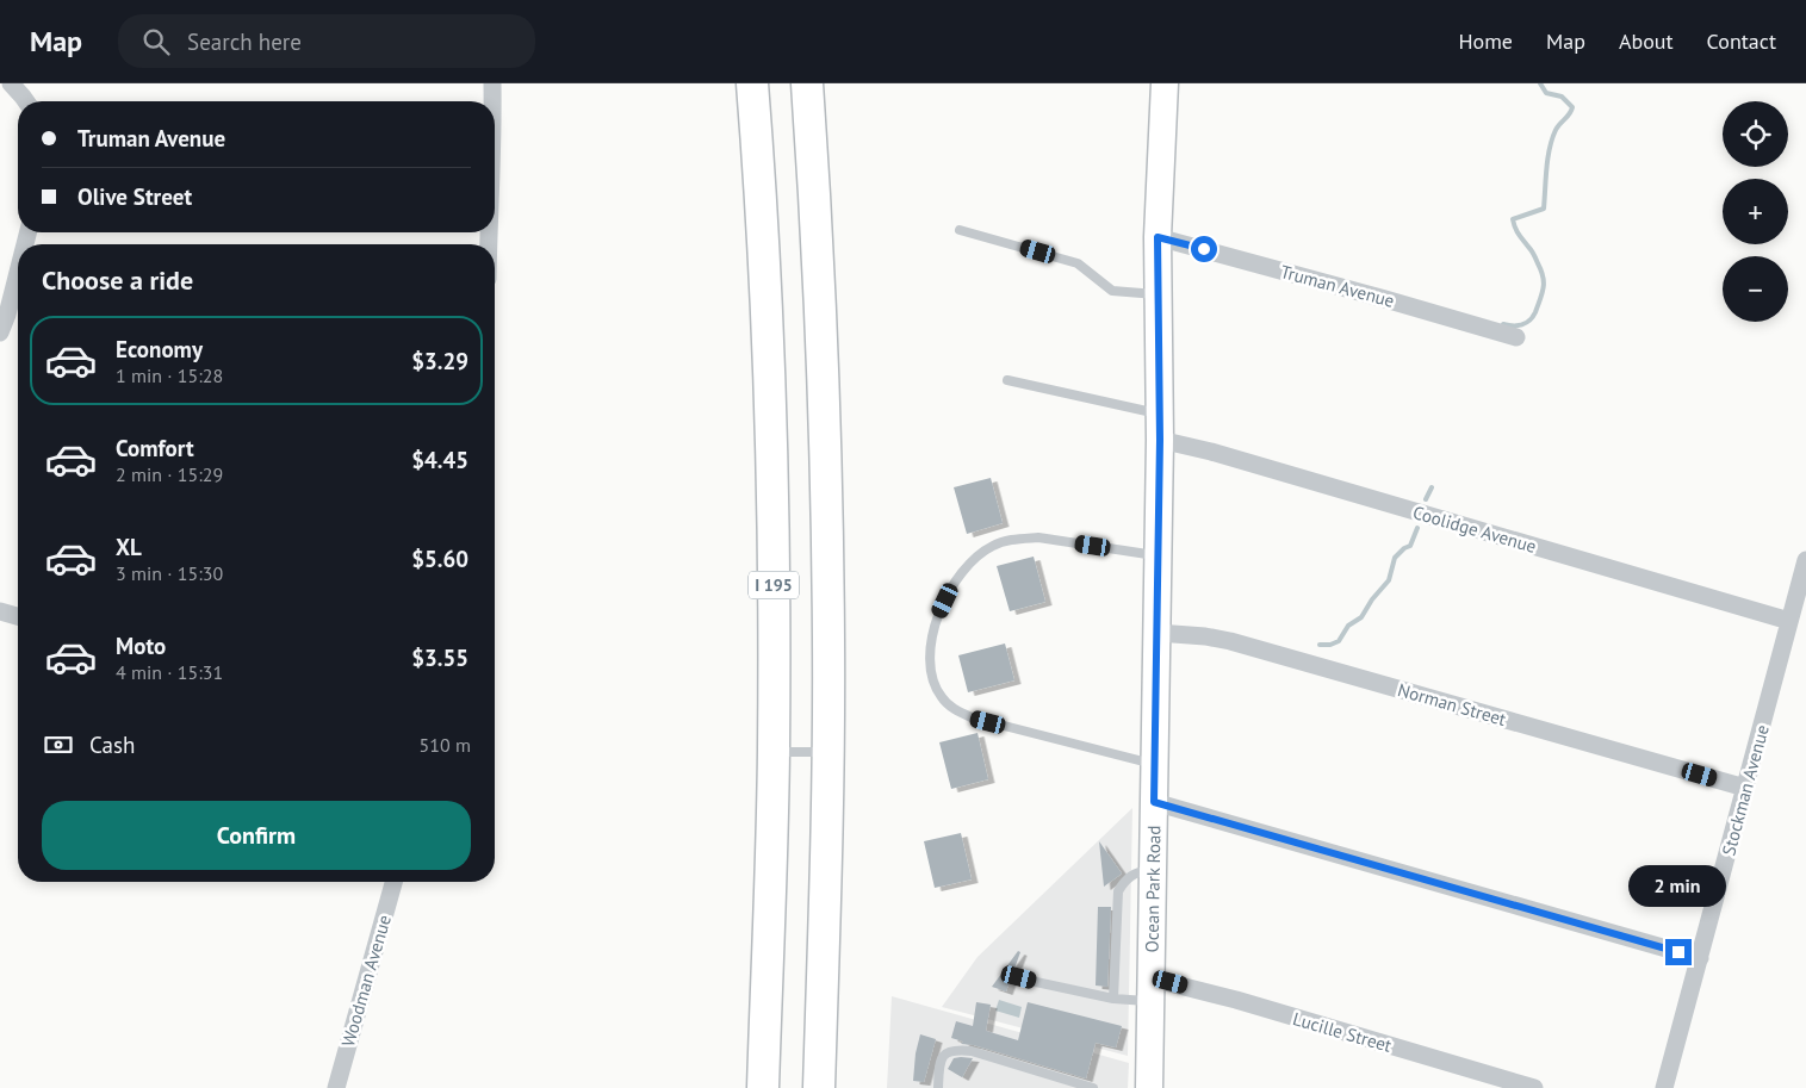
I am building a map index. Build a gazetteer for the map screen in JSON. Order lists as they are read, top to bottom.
{
  "streets": {
    "highway": ["I 195"],
    "main road": ["Ocean Park Road"],
    "street": [
      "Truman Avenue",
      "Coolidge Avenue",
      "Norman Street",
      "Stockman Avenue",
      "Woodman Avenue",
      "Lucille Street"
    ]
  },
  "crossings": [
    ["Truman Avenue", "Ocean Park Road"],
    ["Coolidge Avenue", "Stockman Avenue"],
    ["Coolidge Avenue", "Ocean Park Road"],
    ["Norman Street", "Stockman Avenue"],
    ["Norman Street", "Ocean Park Road"],
    ["Ocean Park Road", "Lucille Street"]
  ],
  "page": {
    "header": "Map",
    "search": "Search here",
    "nav": [
      "Home",
      "Map",
      "About",
      "Contact"
    ],
    "map_buttons": ["+", "−"],
    "banner": ["Truman Avenue", "Olive Street"],
    "heading": "Choose a ride",
    "list": [
      {
        "name": "Economy",
        "note": "1 min · 15:28",
        "value": "$3.29"
      },
      {
        "name": "Comfort",
        "note": "2 min · 15:29",
        "value": "$4.45"
      },
      {
        "name": "XL",
        "note": "3 min · 15:30",
        "value": "$5.60"
      },
      {
        "name": "Moto",
        "note": "4 min · 15:31",
        "value": "$3.55"
      }
    ],
    "pay": ["Cash", "510 m"],
    "buttons": "Confirm",
    "bubble": "2 min"
  }
}
